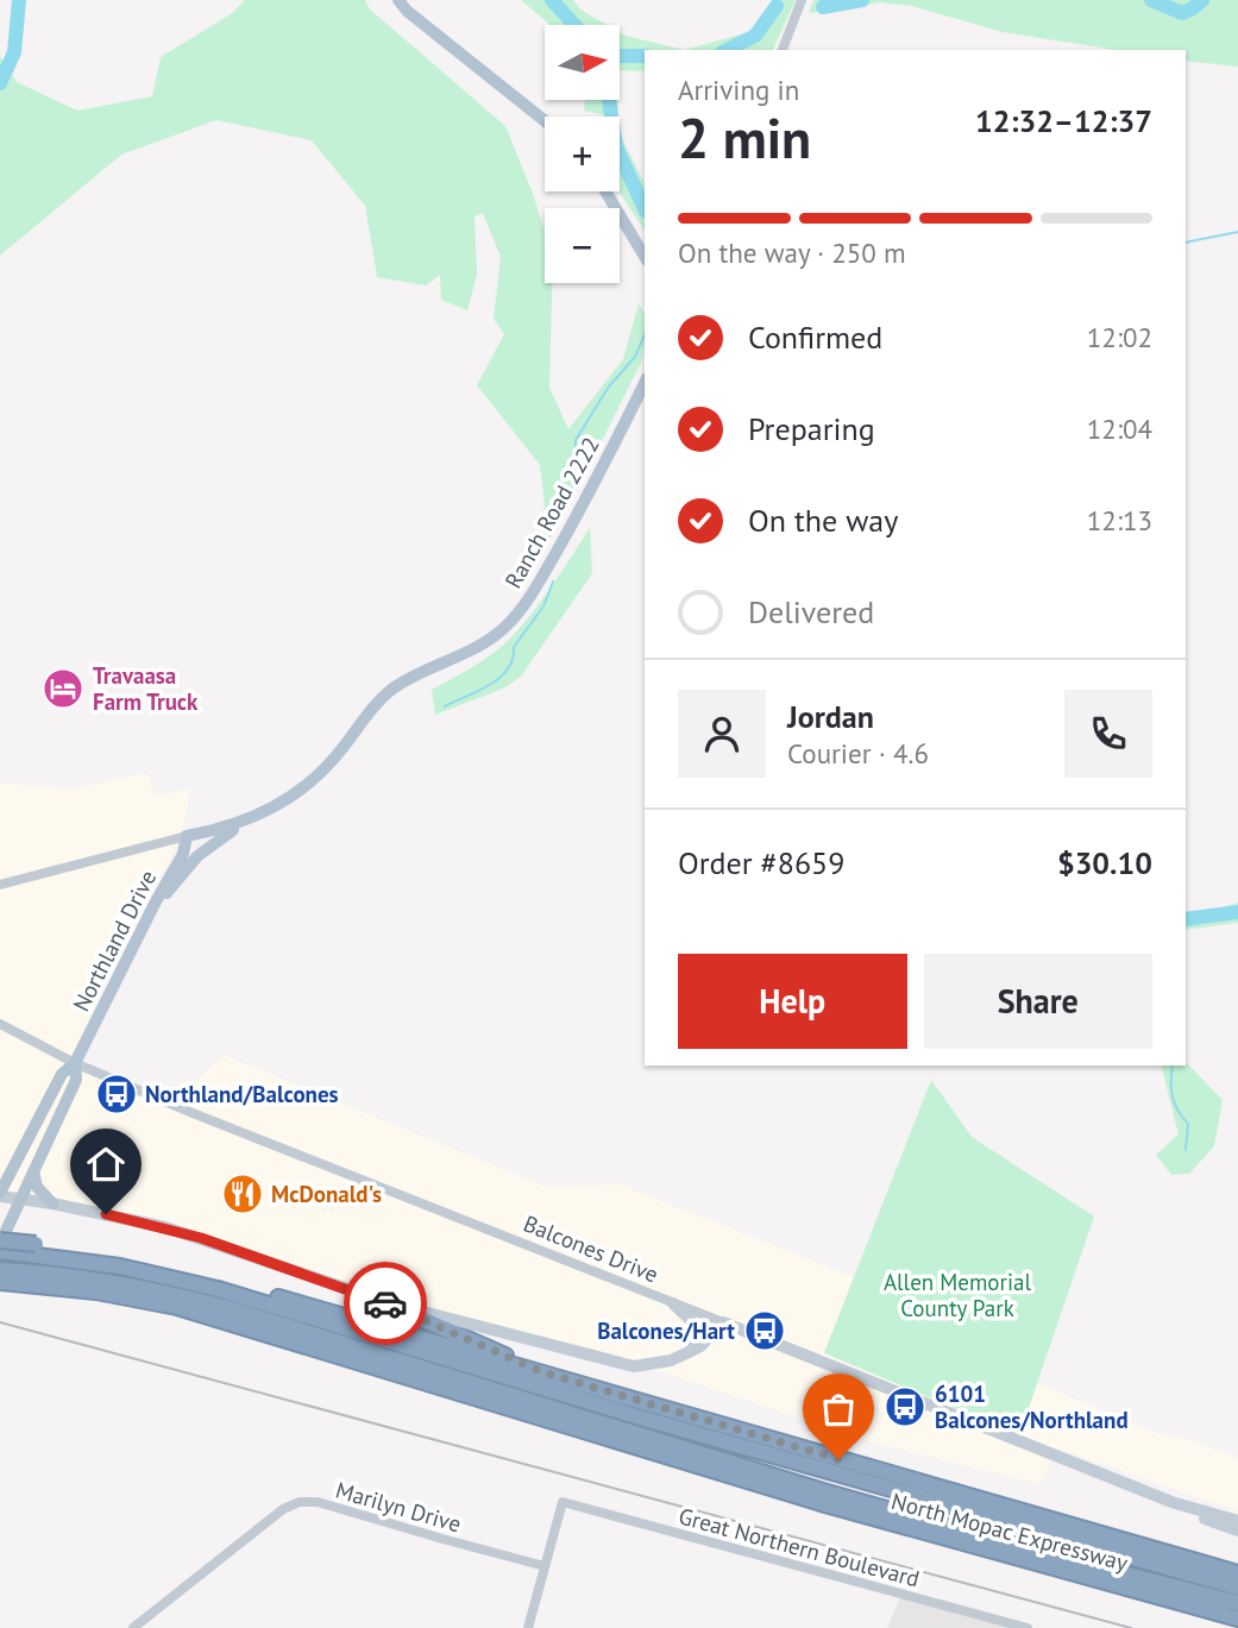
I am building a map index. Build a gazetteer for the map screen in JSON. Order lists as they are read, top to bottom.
{
  "streets": {
    "highway": ["North Mopac Expressway"],
    "main road": ["Ranch Road 2222", "Northland Drive", "Balcones Drive"],
    "street": ["Marilyn Drive", "Great Northern Boulevard"]
  },
  "crossings": [
    ["Ranch Road 2222", "Northland Drive"],
    ["Northland Drive", "Balcones Drive"],
    ["Northland Drive", "North Mopac Expressway"],
    ["Marilyn Drive", "Great Northern Boulevard"]
  ],
  "parks": ["Allen Memorial County Park"],
  "places": {
    "hotel": ["Travaasa Farm Truck"],
    "bus stop": ["Northland/Balcones", "Balcones/Hart", "6101 Balcones/Northland"],
    "restaurant": ["McDonald's"]
  },
  "north": "right",
  "page": {
    "map_buttons": ["+", "−"],
    "heading": ["2 min", "Arriving in", "12:32–12:37"],
    "panel": [
      "Jordan",
      "Courier · 4.6",
      "Order #8659",
      "$30.10"
    ],
    "bar": "On the way · 250 m",
    "list": [
      ["Confirmed", "12:02"],
      ["Preparing", "12:04"],
      ["On the way", "12:13"],
      "Delivered"
    ],
    "buttons": ["Help", "Share"]
  }
}
